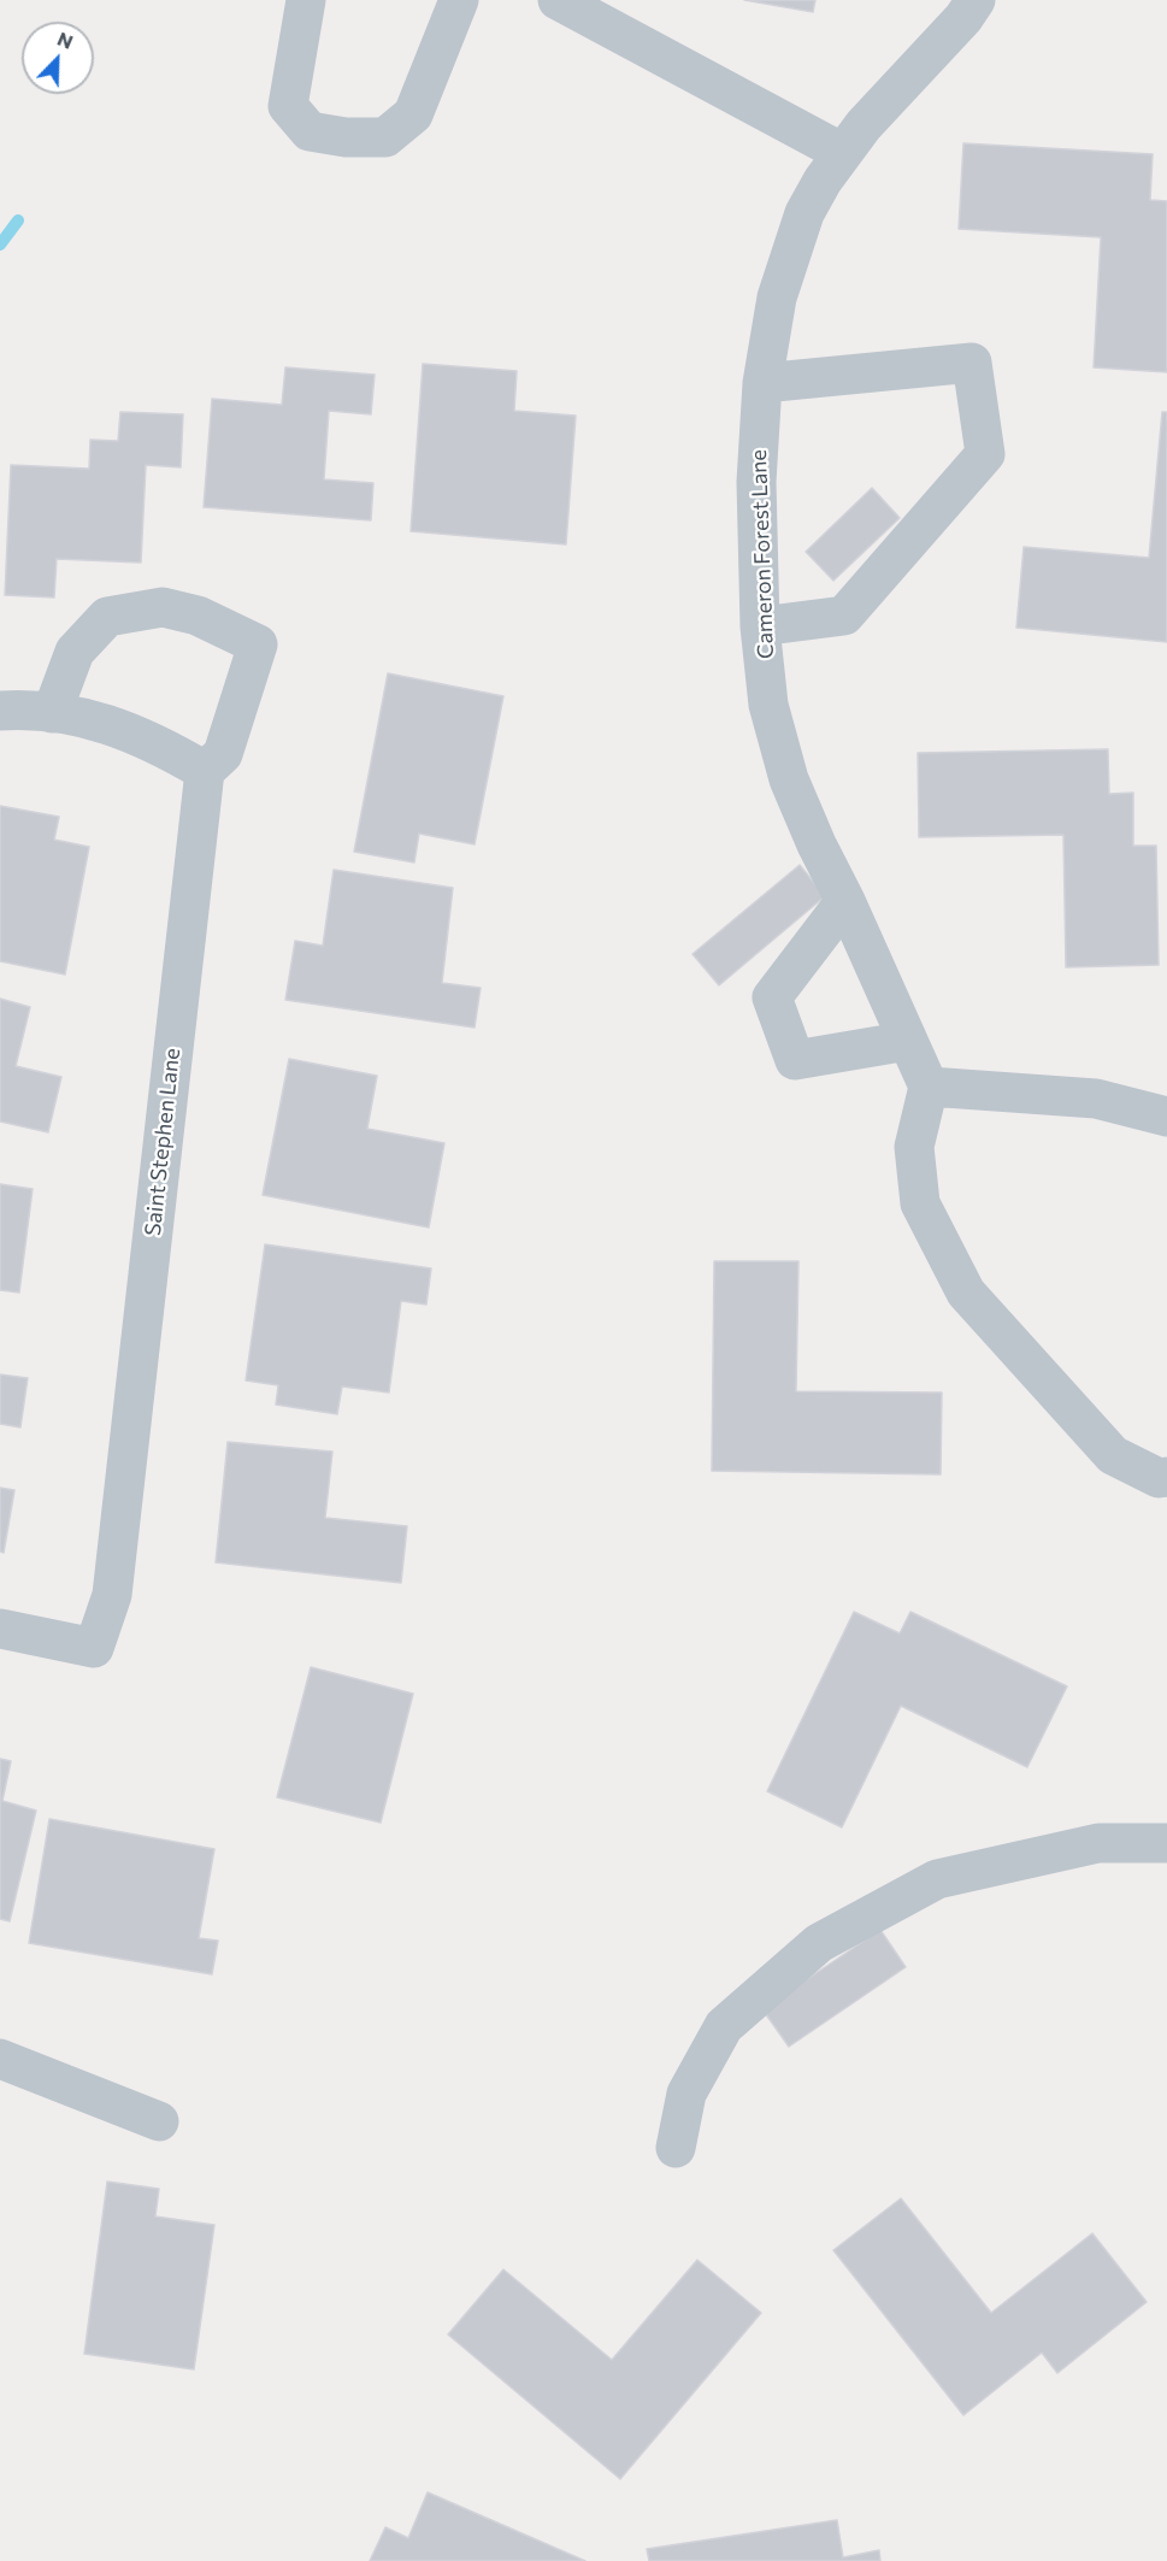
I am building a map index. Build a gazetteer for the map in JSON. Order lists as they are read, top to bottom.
{
  "streets": {
    "street": ["Cameron Forest Lane", "Saint Stephen Lane"]
  },
  "north": "top right"
}
